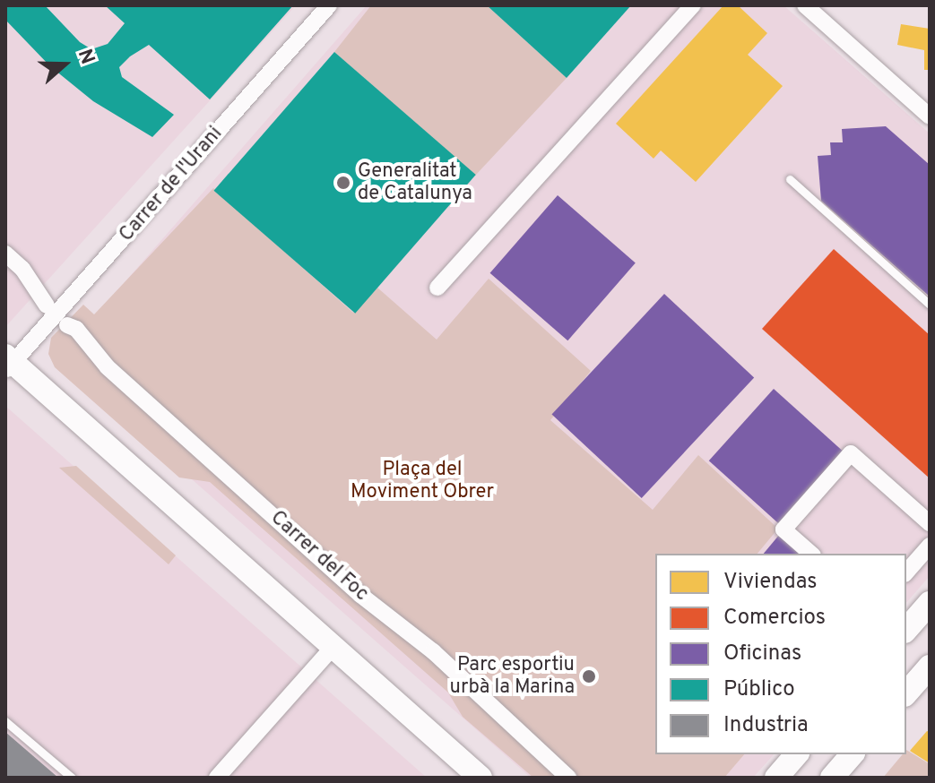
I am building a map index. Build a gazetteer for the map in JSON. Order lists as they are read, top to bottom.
{
  "streets": {
    "street": ["Carrer de l'Urani", "Carrer del Foc"]
  },
  "parks": ["Plaça del Moviment Obrer"],
  "places": ["Generalitat de Catalunya", "Parc esportiu urbà la Marina"],
  "legend": [
    "Viviendas",
    "Comercios",
    "Oficinas",
    "Público",
    "Industria"
  ],
  "north": "right"
}
